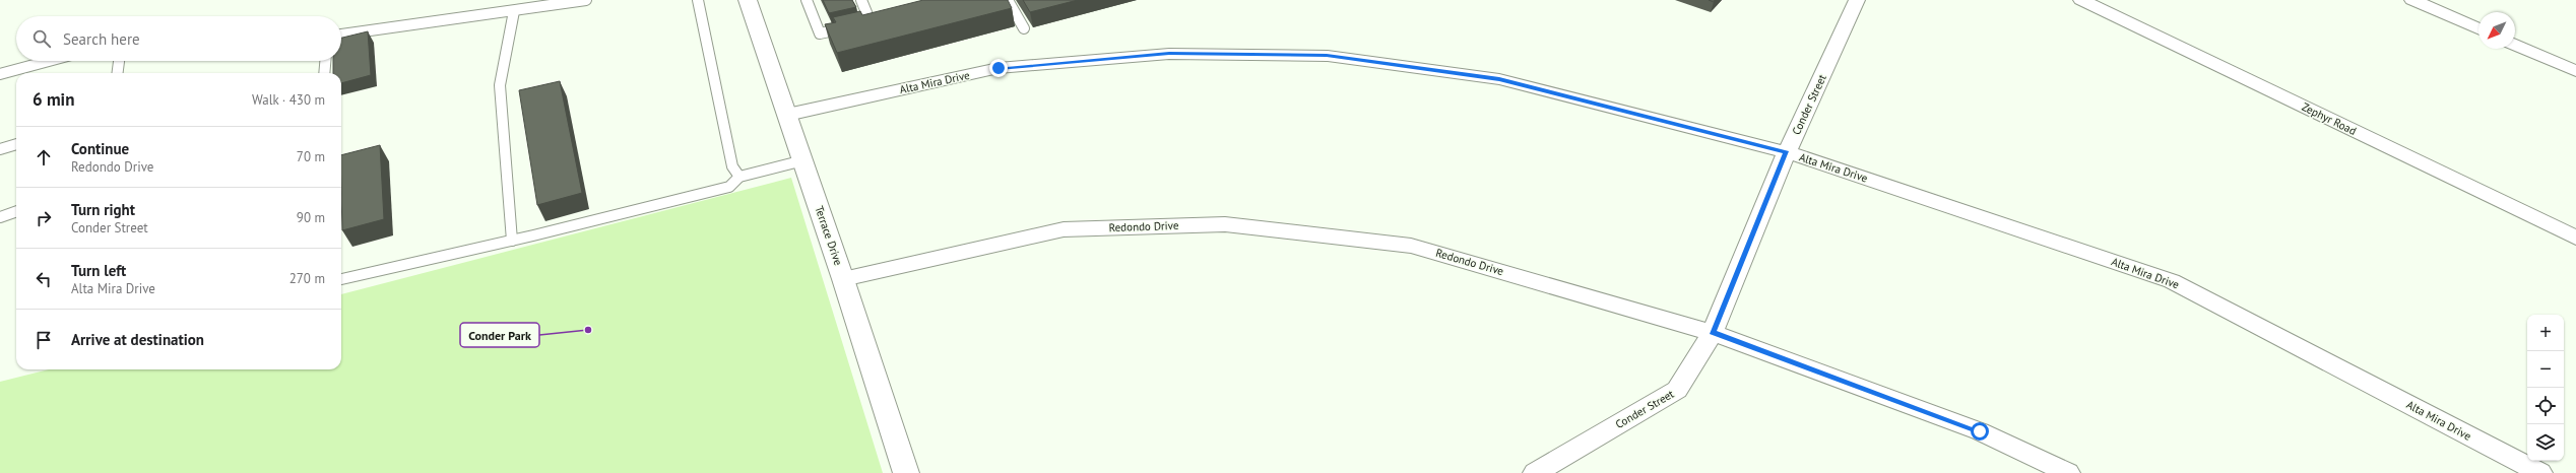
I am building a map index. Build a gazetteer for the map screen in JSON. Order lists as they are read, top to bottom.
{
  "streets": {
    "street": [
      "Alta Mira Drive",
      "Conder Street",
      "Zephyr Road",
      "Redondo Drive",
      "Terrace Drive"
    ]
  },
  "crossings": [
    ["Alta Mira Drive", "Conder Street"],
    ["Alta Mira Drive", "Terrace Drive"],
    ["Conder Street", "Redondo Drive"],
    ["Redondo Drive", "Terrace Drive"]
  ],
  "places": ["Conder Park"],
  "north": "bottom left",
  "page": {
    "search": "Search here",
    "heading": ["6 min", "Walk · 430 m"],
    "list": [
      ["Continue", "Redondo Drive", "70 m"],
      ["Turn right", "Conder Street", "90 m"],
      ["Turn left", "Alta Mira Drive", "270 m"],
      "Arrive at destination"
    ],
    "map_buttons": ["+", "−"]
  }
}
